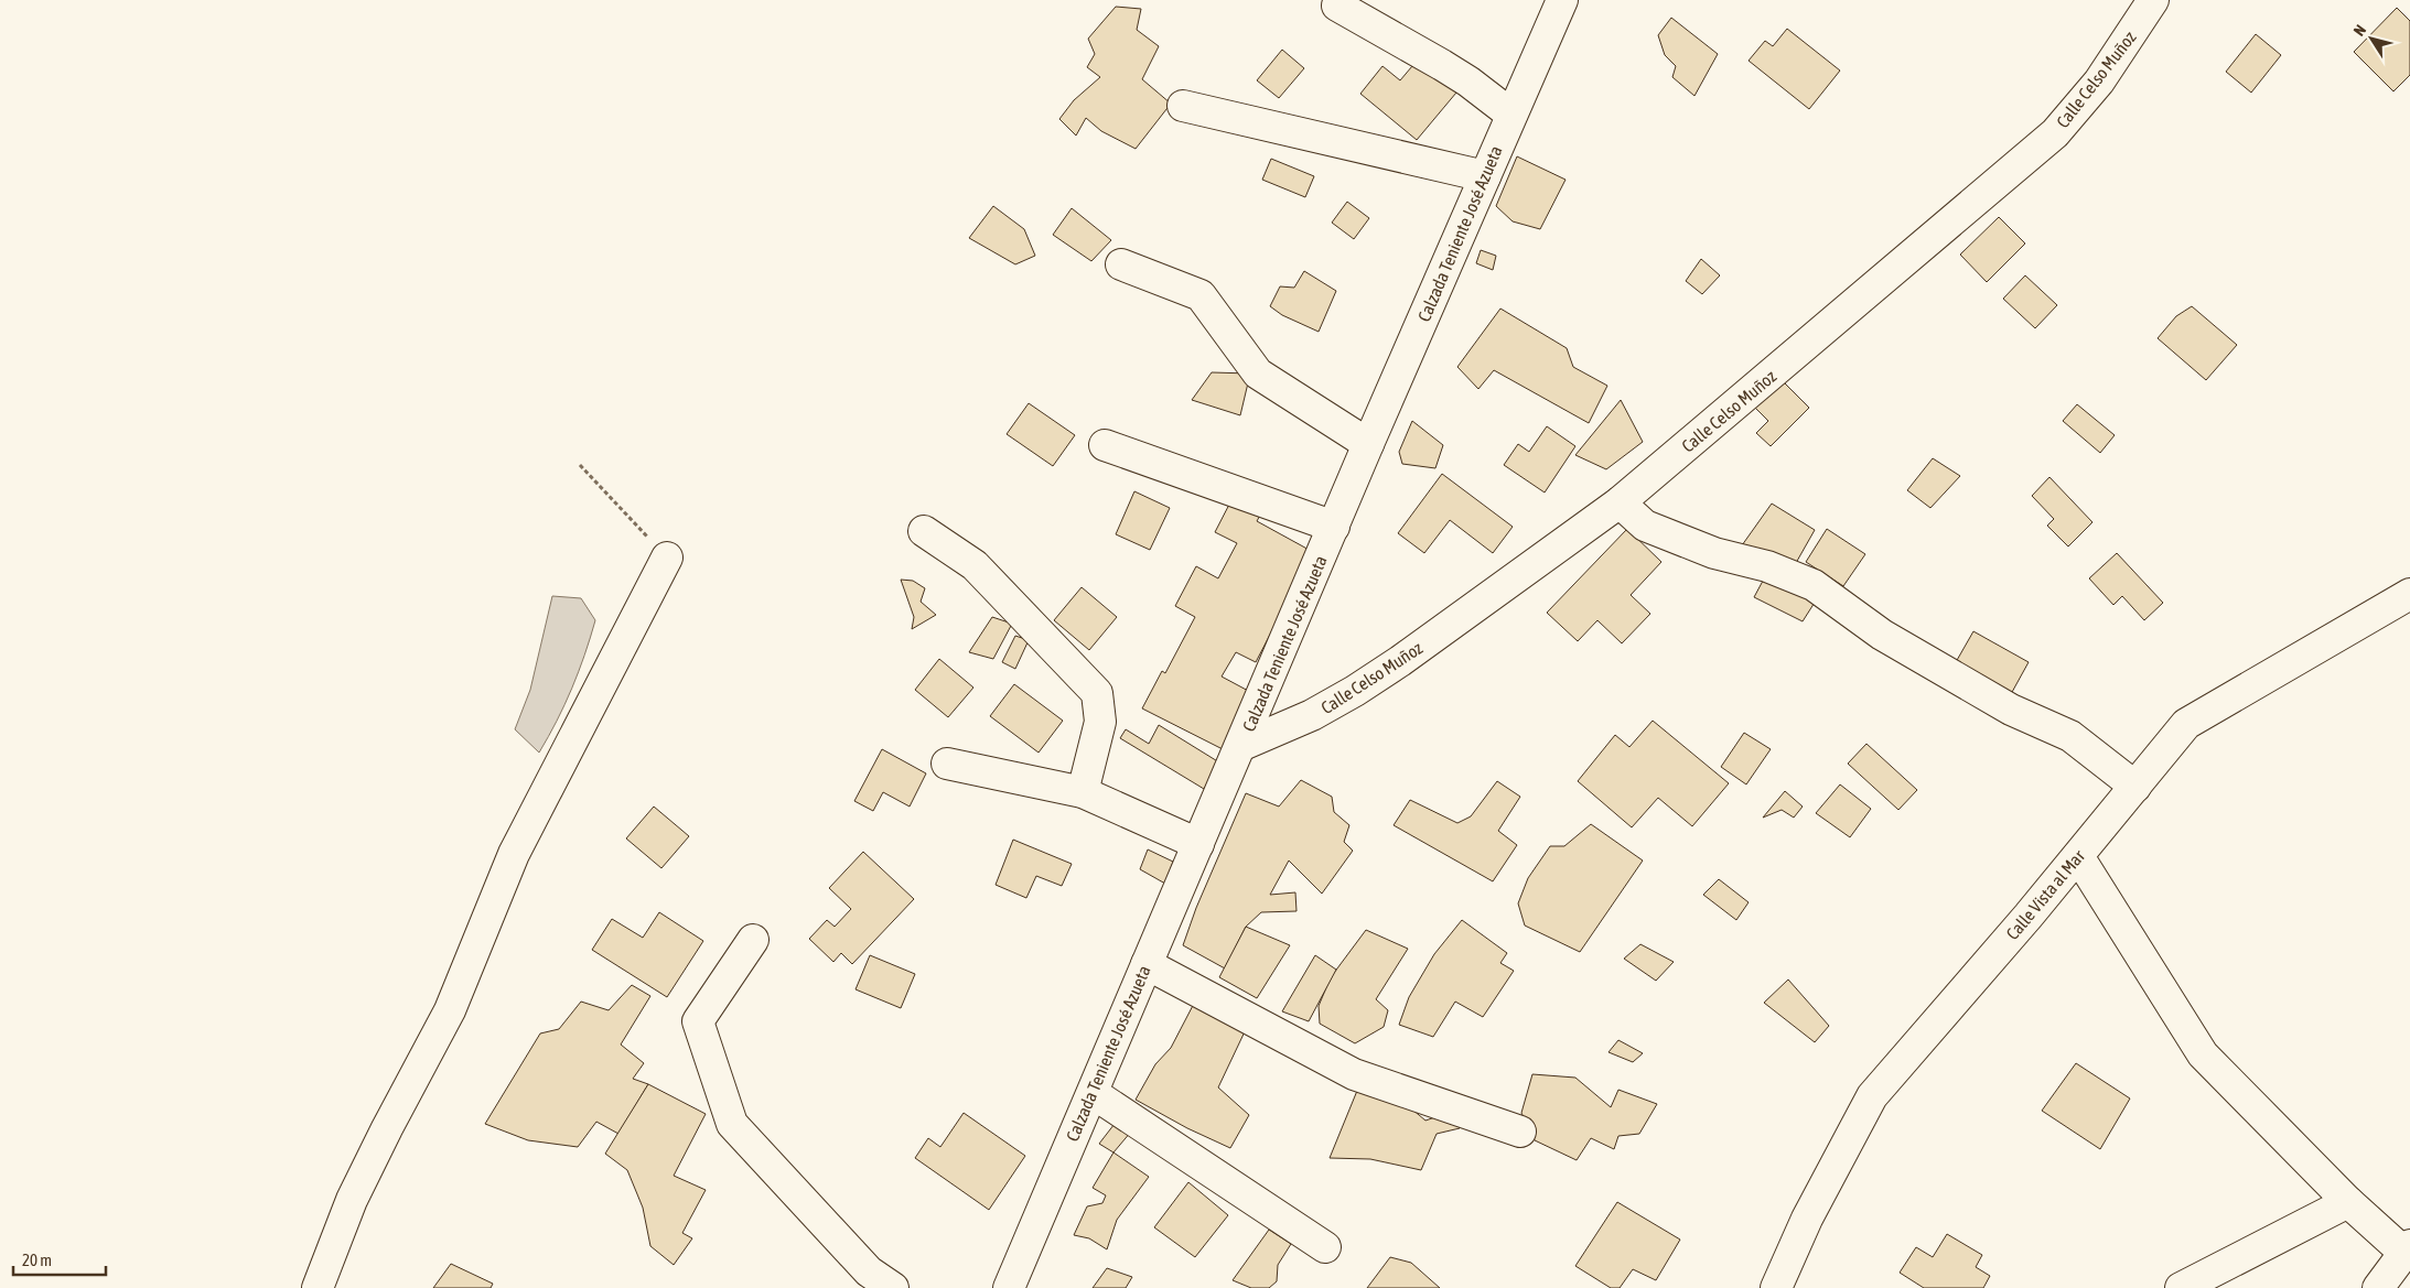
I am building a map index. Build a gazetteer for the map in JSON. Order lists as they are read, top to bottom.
{
  "streets": {
    "street": ["Calle Celso Muñoz", "Calzada Teniente José Azueta", "Calle Vista al Mar"]
  },
  "crossings": [
    ["Calle Celso Muñoz", "Calzada Teniente José Azueta"]
  ],
  "scale_bar": "20 m",
  "north": "top left"
}
